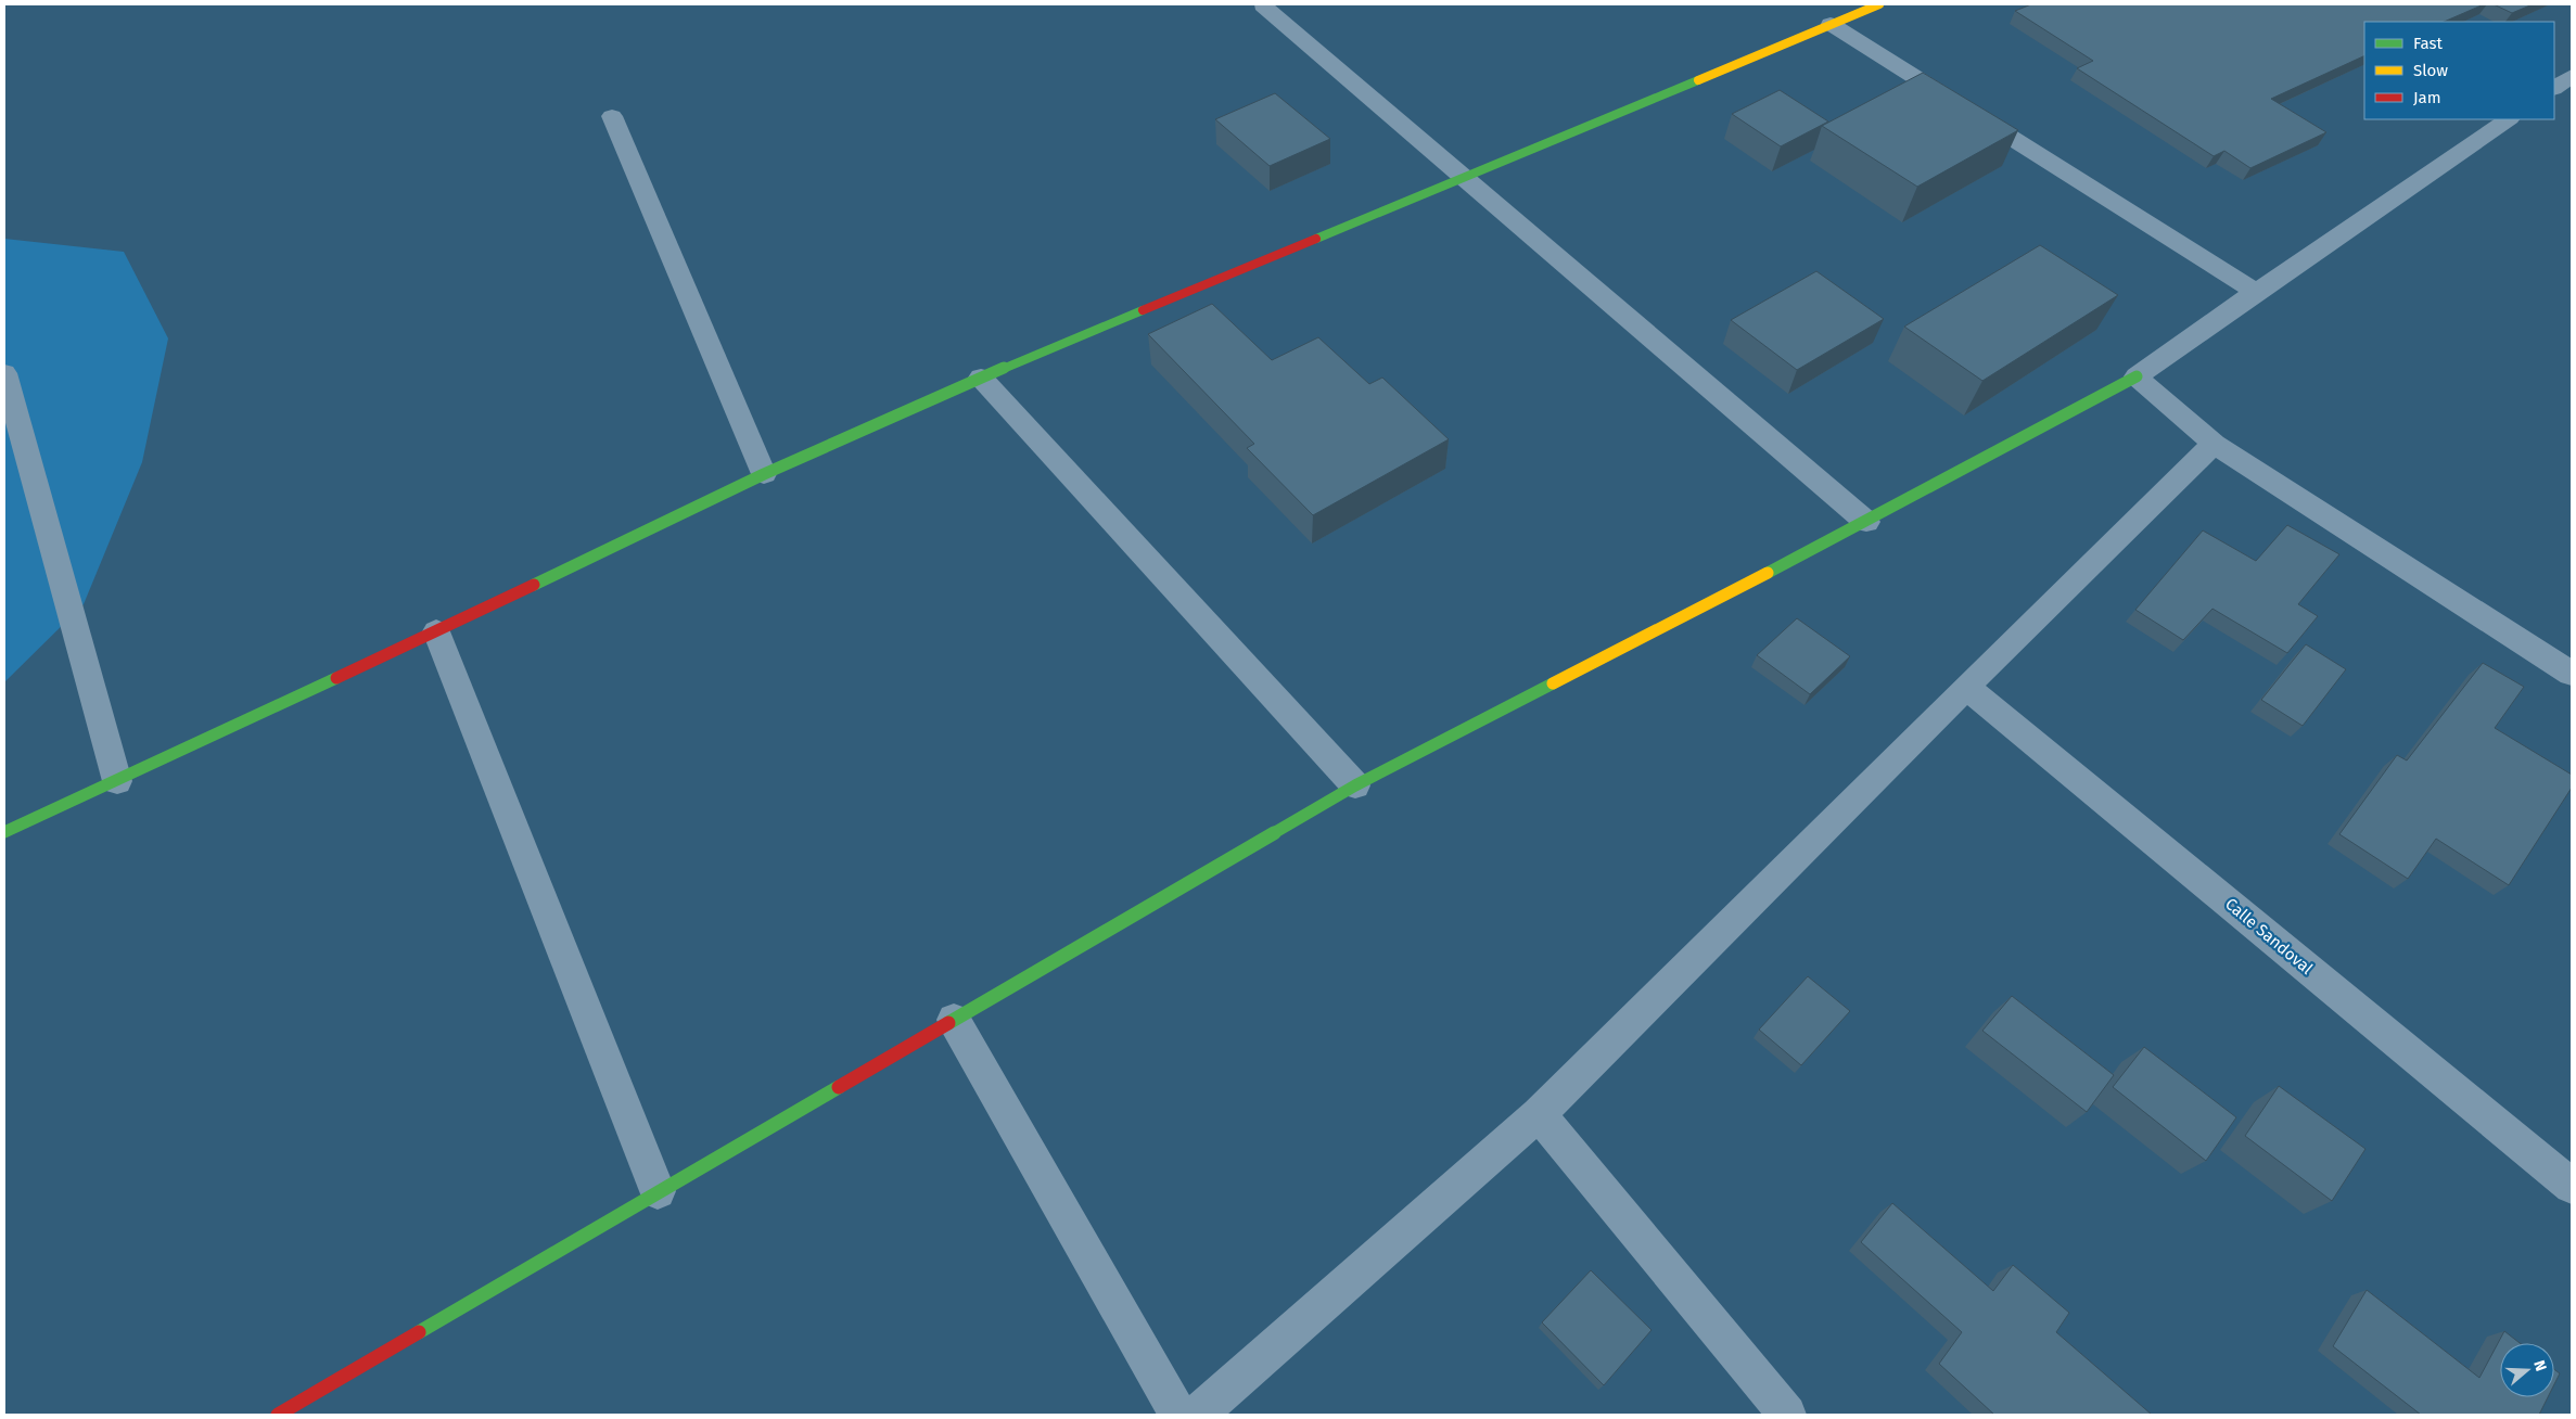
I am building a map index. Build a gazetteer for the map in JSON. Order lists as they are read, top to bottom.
{
  "streets": {
    "street": ["Calle Sandoval"]
  },
  "legend": ["Fast", "Slow", "Jam"],
  "north": "right"
}
